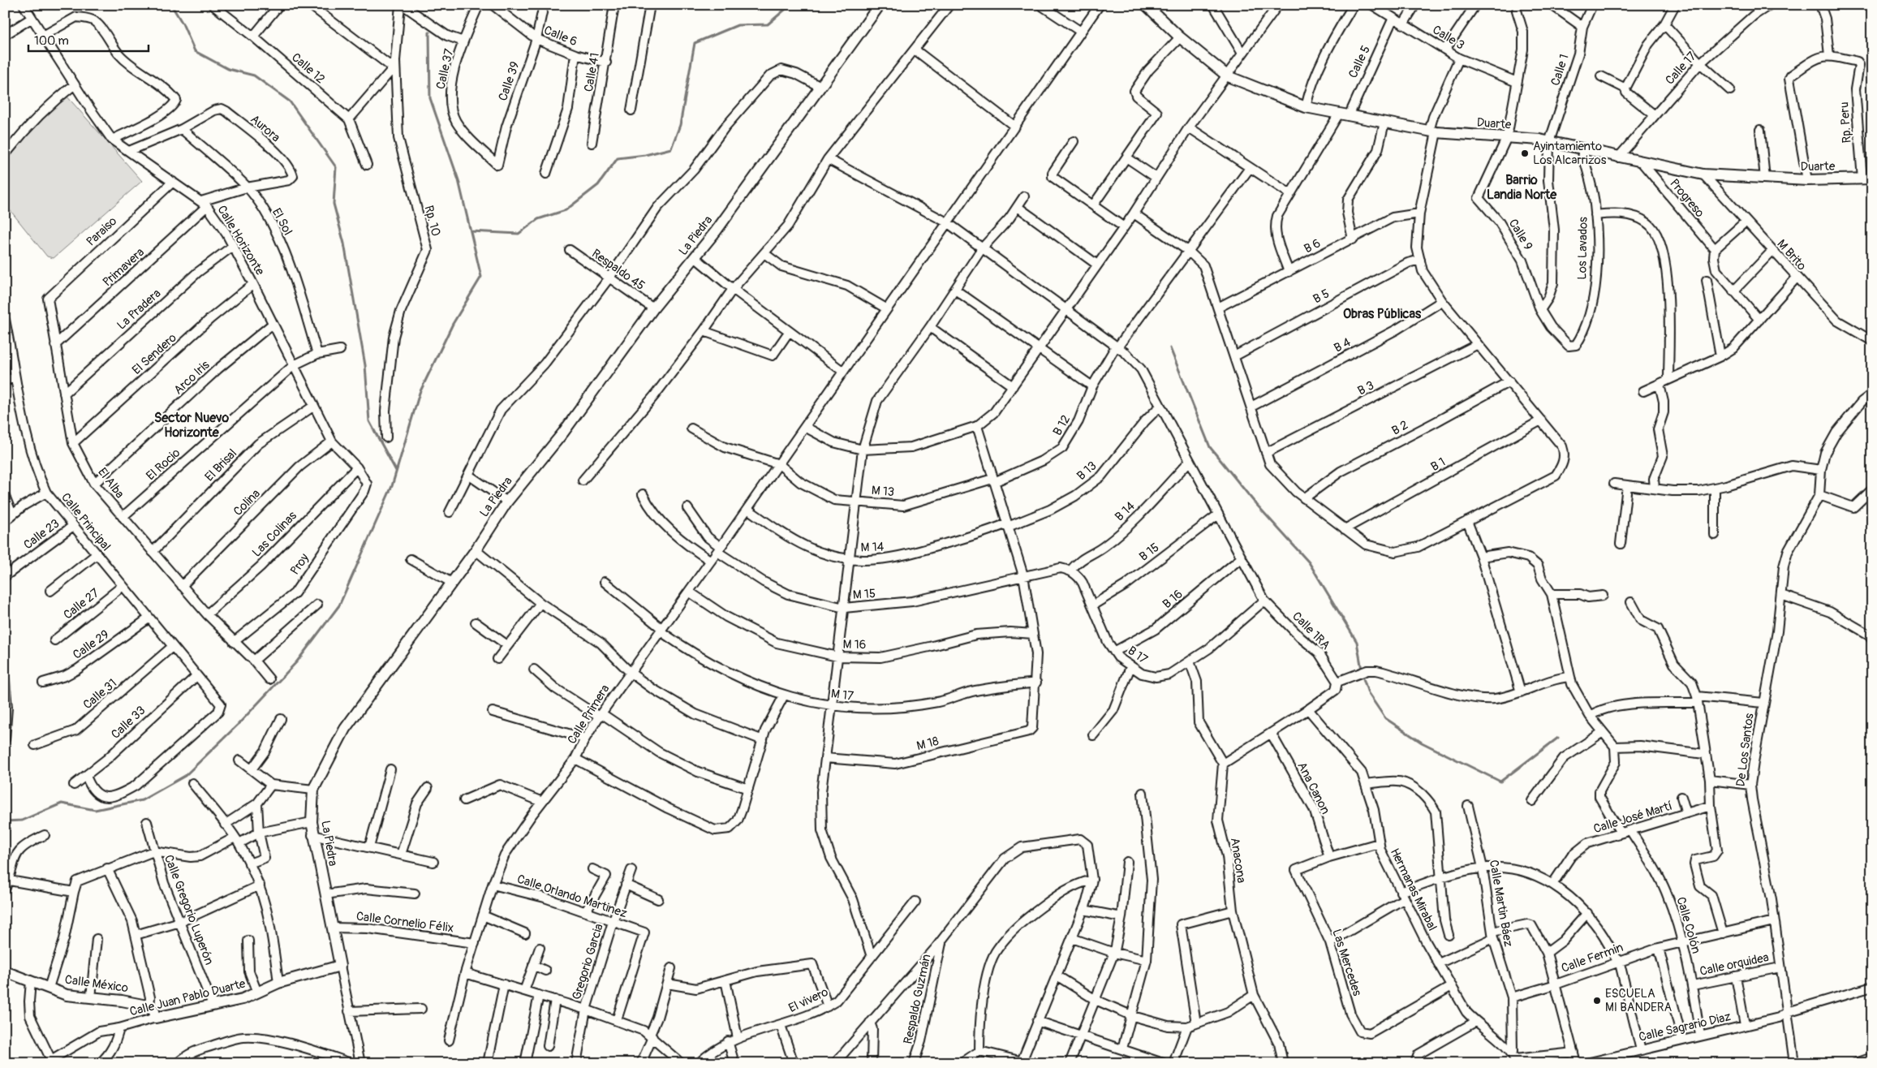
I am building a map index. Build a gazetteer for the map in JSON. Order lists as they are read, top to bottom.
{
  "streets": {
    "street": [
      "Calle 6",
      "Calle 3",
      "Calle 5",
      "Calle 12",
      "Calle 17",
      "Calle 37",
      "Calle 1",
      "Calle 41",
      "Calle 39",
      "Rp. Peru",
      "Duarte",
      "Aurora",
      "Progreso",
      "Rp. 10",
      "El Sol",
      "Paraiso",
      "Calle 9",
      "La Piedra",
      "Calle Horizonte",
      "B 6",
      "Los Lavados",
      "M Brito",
      "Primavera",
      "Respaldo 45",
      "B 5",
      "La Pradera",
      "B 4",
      "El Sendero",
      "Arco Iris",
      "B 3",
      "B 12",
      "B 2",
      "El Rocio",
      "B 1",
      "El Brisal",
      "B 13",
      "El Alba",
      "M 13",
      "Colina",
      "B 14",
      "Calle Principal",
      "Calle 23",
      "Las Colinas",
      "M 14",
      "B 15",
      "Proy",
      "M 15",
      "B 16",
      "Calle 27",
      "Calle 1RA",
      "Calle 29",
      "M 16",
      "B 17",
      "Calle 31",
      "M 17",
      "Calle Primera",
      "Calle 33",
      "M 18",
      "De Los Santos",
      "Ana Canon",
      "Calle José Martí",
      "Anacona",
      "Hermanas Mirabal",
      "Calle Orlando Martinez",
      "Calle Martin Báez",
      "Calle Gregorio Luperón",
      "Calle Cornelio Félix",
      "Calle Colón",
      "Calle Fermin",
      "Gregorio Garcia",
      "Las Mercedes",
      "Calle orquidea",
      "Calle México",
      "Calle Juan Pablo Duarte",
      "Respaldo Guzmán",
      "El vivero",
      "Calle Sagrario Diaz"
    ]
  },
  "crossings": [
    ["Calle 6", "Calle 41"],
    ["Calle 6", "Calle 39"],
    ["Calle 3", "Calle 5"],
    ["Calle 3", "Calle 9"],
    ["Calle 5", "Duarte"],
    ["Calle 5", "B 6"],
    ["Calle 17", "Duarte"],
    ["Calle 37", "Calle 39"],
    ["Calle 1", "Duarte"],
    ["Calle 1", "Calle 9"],
    ["Rp. Peru", "Duarte"],
    ["Duarte", "Progreso"],
    ["Duarte", "Calle 9"],
    ["Duarte", "Los Lavados"],
    ["Duarte", "M Brito"],
    ["Aurora", "El Sol"],
    ["El Sol", "El Rocio"],
    ["Paraiso", "Calle Horizonte"],
    ["Paraiso", "El Alba"],
    ["Calle 9", "Los Lavados"],
    ["La Piedra", "Respaldo 45"],
    ["La Piedra", "Calle Cornelio Félix"],
    ["La Piedra", "Calle Juan Pablo Duarte"],
    ["Calle Horizonte", "Primavera"],
    ["Calle Horizonte", "La Pradera"],
    ["Calle Horizonte", "El Sendero"],
    ["Calle Horizonte", "Arco Iris"],
    ["Calle Horizonte", "El Rocio"],
    ["Calle Horizonte", "El Brisal"],
    ["Calle Horizonte", "Colina"],
    ["Calle Horizonte", "Las Colinas"],
    ["Calle Horizonte", "Proy"],
    ["Primavera", "El Alba"],
    ["La Pradera", "El Alba"],
    ["El Sendero", "El Alba"],
    ["Arco Iris", "El Alba"],
    ["B 12", "M 13"],
    ["B 12", "Calle 1RA"],
    ["El Rocio", "El Alba"],
    ["El Brisal", "El Alba"],
    ["B 13", "M 14"],
    ["B 13", "Calle 1RA"],
    ["El Alba", "Colina"],
    ["El Alba", "Las Colinas"],
    ["El Alba", "Proy"],
    ["M 13", "Calle Primera"],
    ["B 14", "Calle 1RA"],
    ["B 14", "B 17"],
    ["Calle Principal", "Calle 23"],
    ["Calle Principal", "Calle 27"],
    ["Calle Principal", "Calle 29"],
    ["Calle Principal", "Calle 31"],
    ["Calle Principal", "Calle 33"],
    ["M 14", "Calle Primera"],
    ["B 15", "Calle 1RA"],
    ["B 15", "B 17"],
    ["M 15", "Calle Primera"],
    ["B 16", "Calle 1RA"],
    ["B 16", "B 17"],
    ["Calle 1RA", "B 17"],
    ["Calle 1RA", "Calle Primera"],
    ["M 16", "Calle Primera"],
    ["M 17", "Calle Primera"],
    ["M 17", "M 18"],
    ["Calle Primera", "Calle Orlando Martinez"],
    ["Calle Primera", "Calle Cornelio Félix"],
    ["De Los Santos", "Calle Fermin"],
    ["De Los Santos", "Calle orquidea"],
    ["De Los Santos", "Calle Sagrario Diaz"],
    ["Ana Canon", "Las Mercedes"],
    ["Calle José Martí", "Calle Colón"],
    ["Hermanas Mirabal", "Calle Martin Báez"],
    ["Hermanas Mirabal", "Las Mercedes"],
    ["Calle Orlando Martinez", "Gregorio Garcia"],
    ["Calle Martin Báez", "Calle Fermin"],
    ["Calle Gregorio Luperón", "Calle Juan Pablo Duarte"],
    ["Calle Colón", "Calle Fermin"],
    ["Calle Colón", "Calle orquidea"],
    ["Calle Colón", "Calle Sagrario Diaz"]
  ],
  "districts": ["Barrio Landia Norte", "Obras Públicas", "Sector Nuevo Horizonte"],
  "places": ["Ayintamiento Los Alcarrizos", "ESCUELA MI BANDERA"],
  "scale_bar": "100 m"
}
